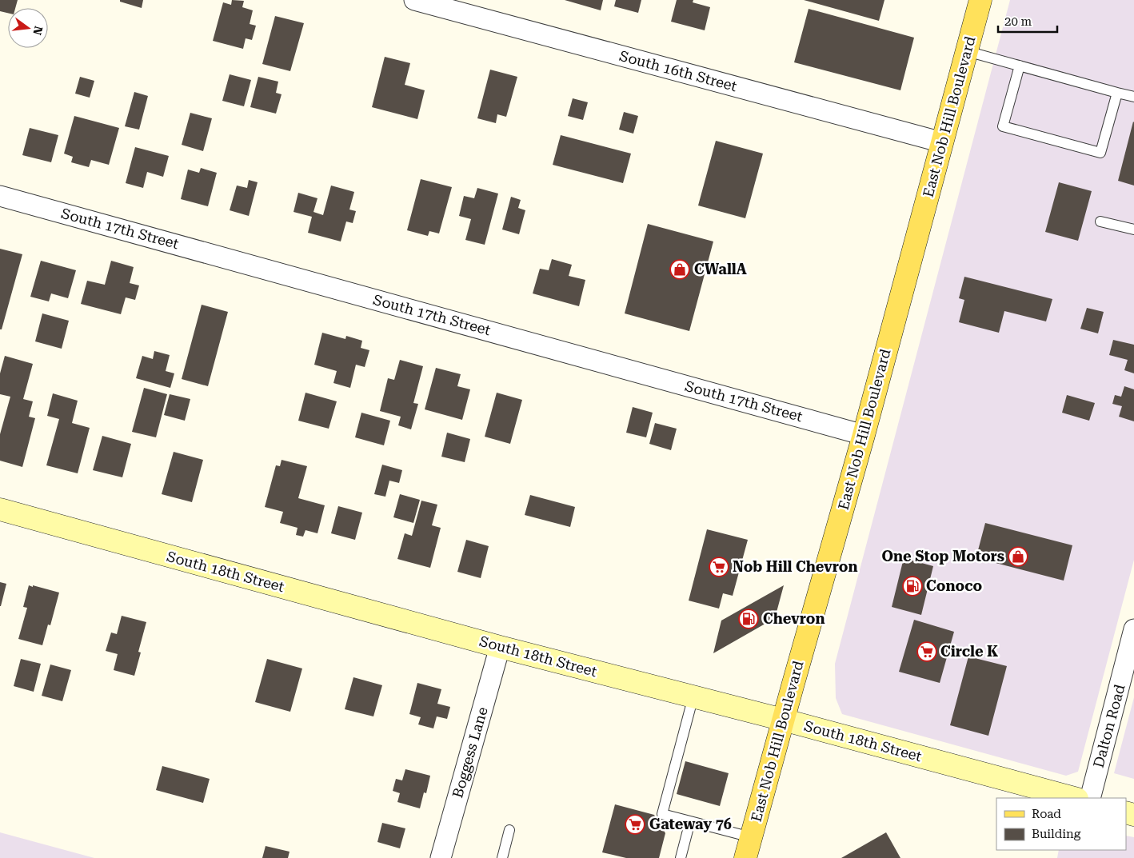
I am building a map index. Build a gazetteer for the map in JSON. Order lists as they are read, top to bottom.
{
  "streets": {
    "main road": ["East Nob Hill Boulevard"],
    "street": [
      "South 16th Street",
      "South 17th Street",
      "South 18th Street",
      "Dalton Road",
      "Boggess Lane"
    ]
  },
  "crossings": [
    ["South 16th Street", "East Nob Hill Boulevard"],
    ["East Nob Hill Boulevard", "South 17th Street"],
    ["East Nob Hill Boulevard", "South 18th Street"],
    ["South 18th Street", "Boggess Lane"]
  ],
  "places": {
    "shop": ["CWallA", "One Stop Motors"],
    "supermarket": ["Nob Hill Chevron", "Circle K", "Gateway 76"],
    "fuel station": ["Conoco", "Chevron"]
  },
  "legend": ["Road", "Building"],
  "scale_bar": "20 m",
  "north": "right"
}
